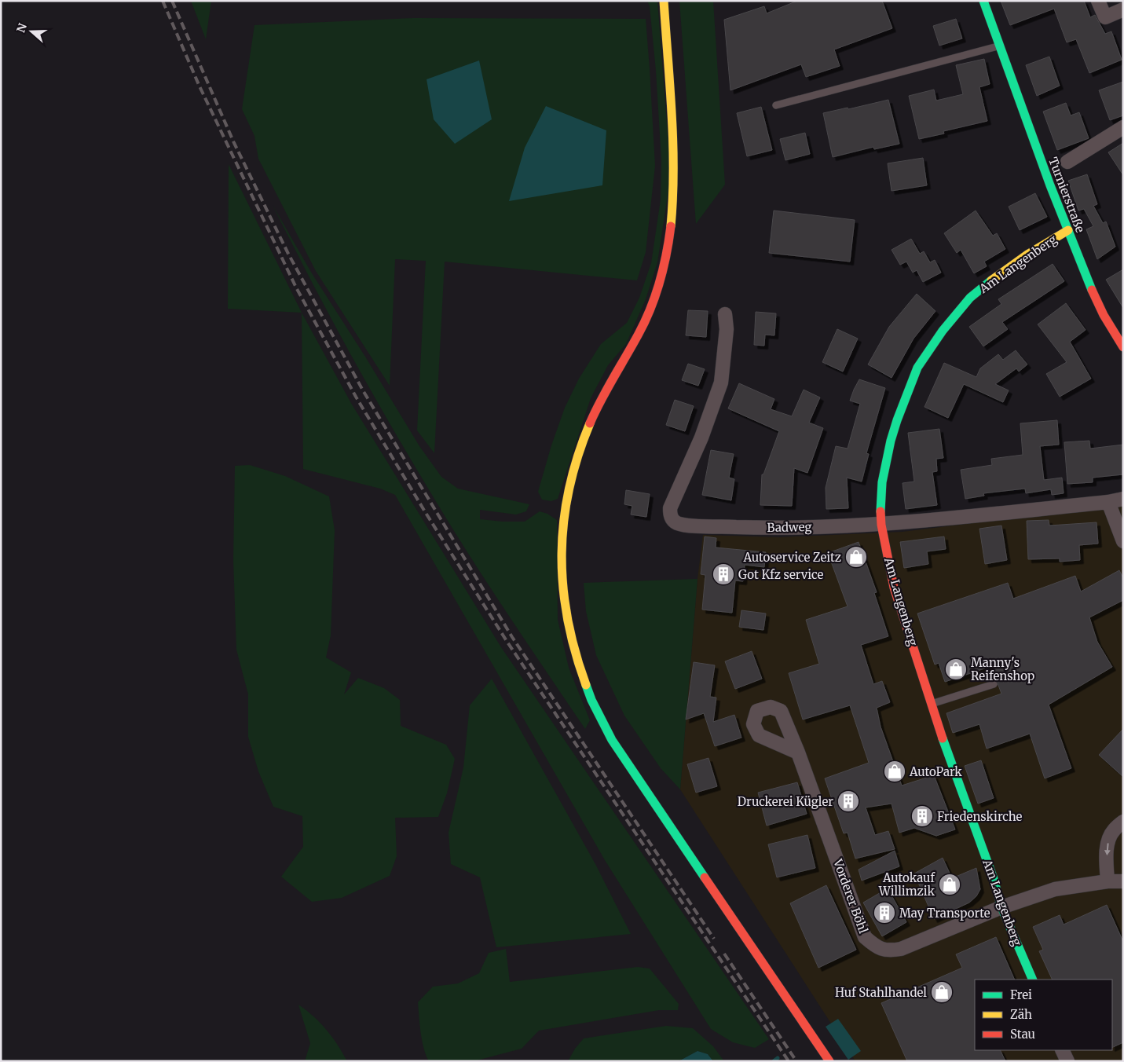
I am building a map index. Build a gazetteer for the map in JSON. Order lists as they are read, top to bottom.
{
  "streets": {
    "main road": ["Turnierstraße", "Am Langenberg"],
    "street": ["Badweg", "Vorderer Böhl"]
  },
  "crossings": [
    ["Turnierstraße", "Am Langenberg"],
    ["Am Langenberg", "Badweg"],
    ["Am Langenberg", "Vorderer Böhl"]
  ],
  "places": {
    "shop": [
      "Autoservice Zeitz",
      "Manny's Reifenshop",
      "AutoPark",
      "Autokauf Willimzik",
      "Huf Stahlhandel"
    ],
    "building": [
      "Got Kfz service",
      "Druckerei Kügler",
      "Friedenskirche",
      "May Transporte"
    ]
  },
  "legend": ["Frei", "Zäh", "Stau"],
  "north": "left"
}
